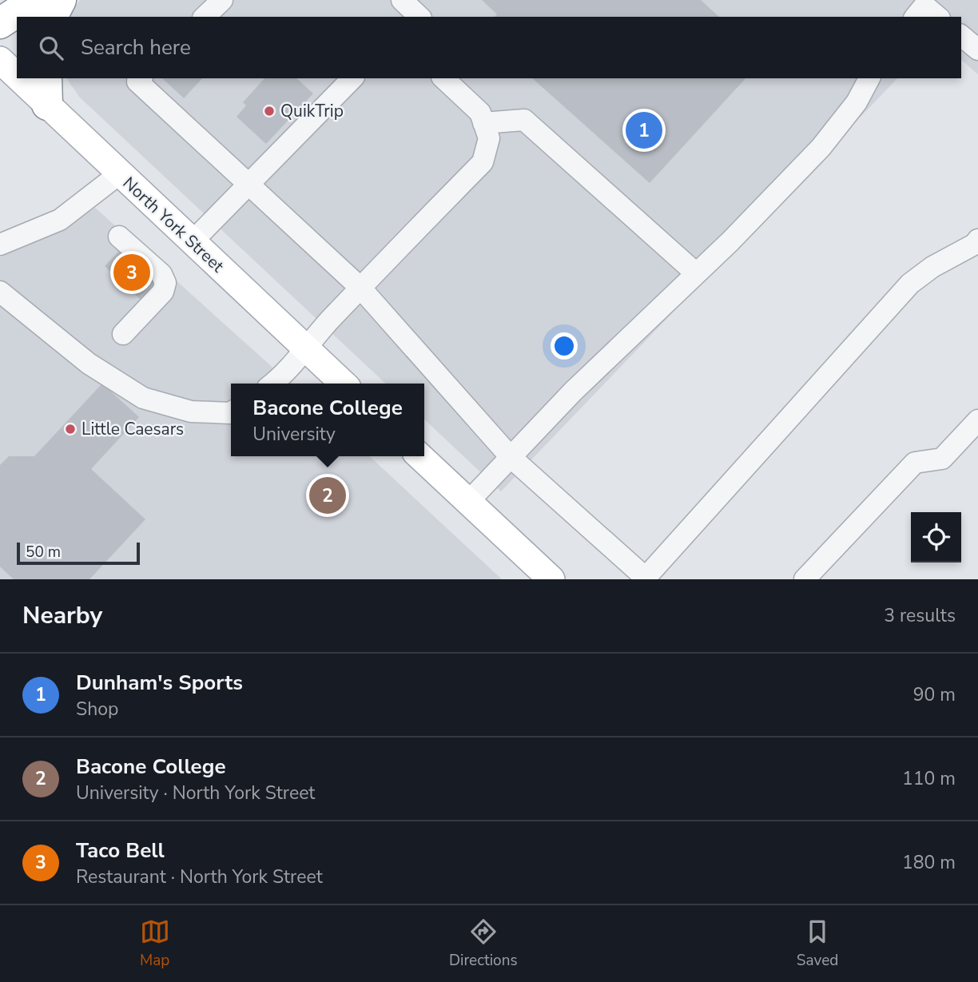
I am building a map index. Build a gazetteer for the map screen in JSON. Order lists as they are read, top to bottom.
{
  "streets": {
    "main road": ["North York Street"]
  },
  "places": ["QuikTrip", "Little Caesars"],
  "scale_bar": "50 m",
  "page": {
    "search": "Search here",
    "pins": ["1", "3", "2"],
    "popup": ["Bacone College", "University"],
    "scale": "50 m",
    "heading": ["Nearby", "3 results"],
    "list": [
      {
        "mark": "1",
        "name": "Dunham's Sports",
        "note": "Shop",
        "value": "90 m"
      },
      {
        "mark": "2",
        "name": "Bacone College",
        "note": "University · North York Street",
        "value": "110 m"
      },
      {
        "mark": "3",
        "name": "Taco Bell",
        "note": "Restaurant · North York Street",
        "value": "180 m"
      }
    ],
    "nav": ["Map", "Directions", "Saved"]
  }
}
